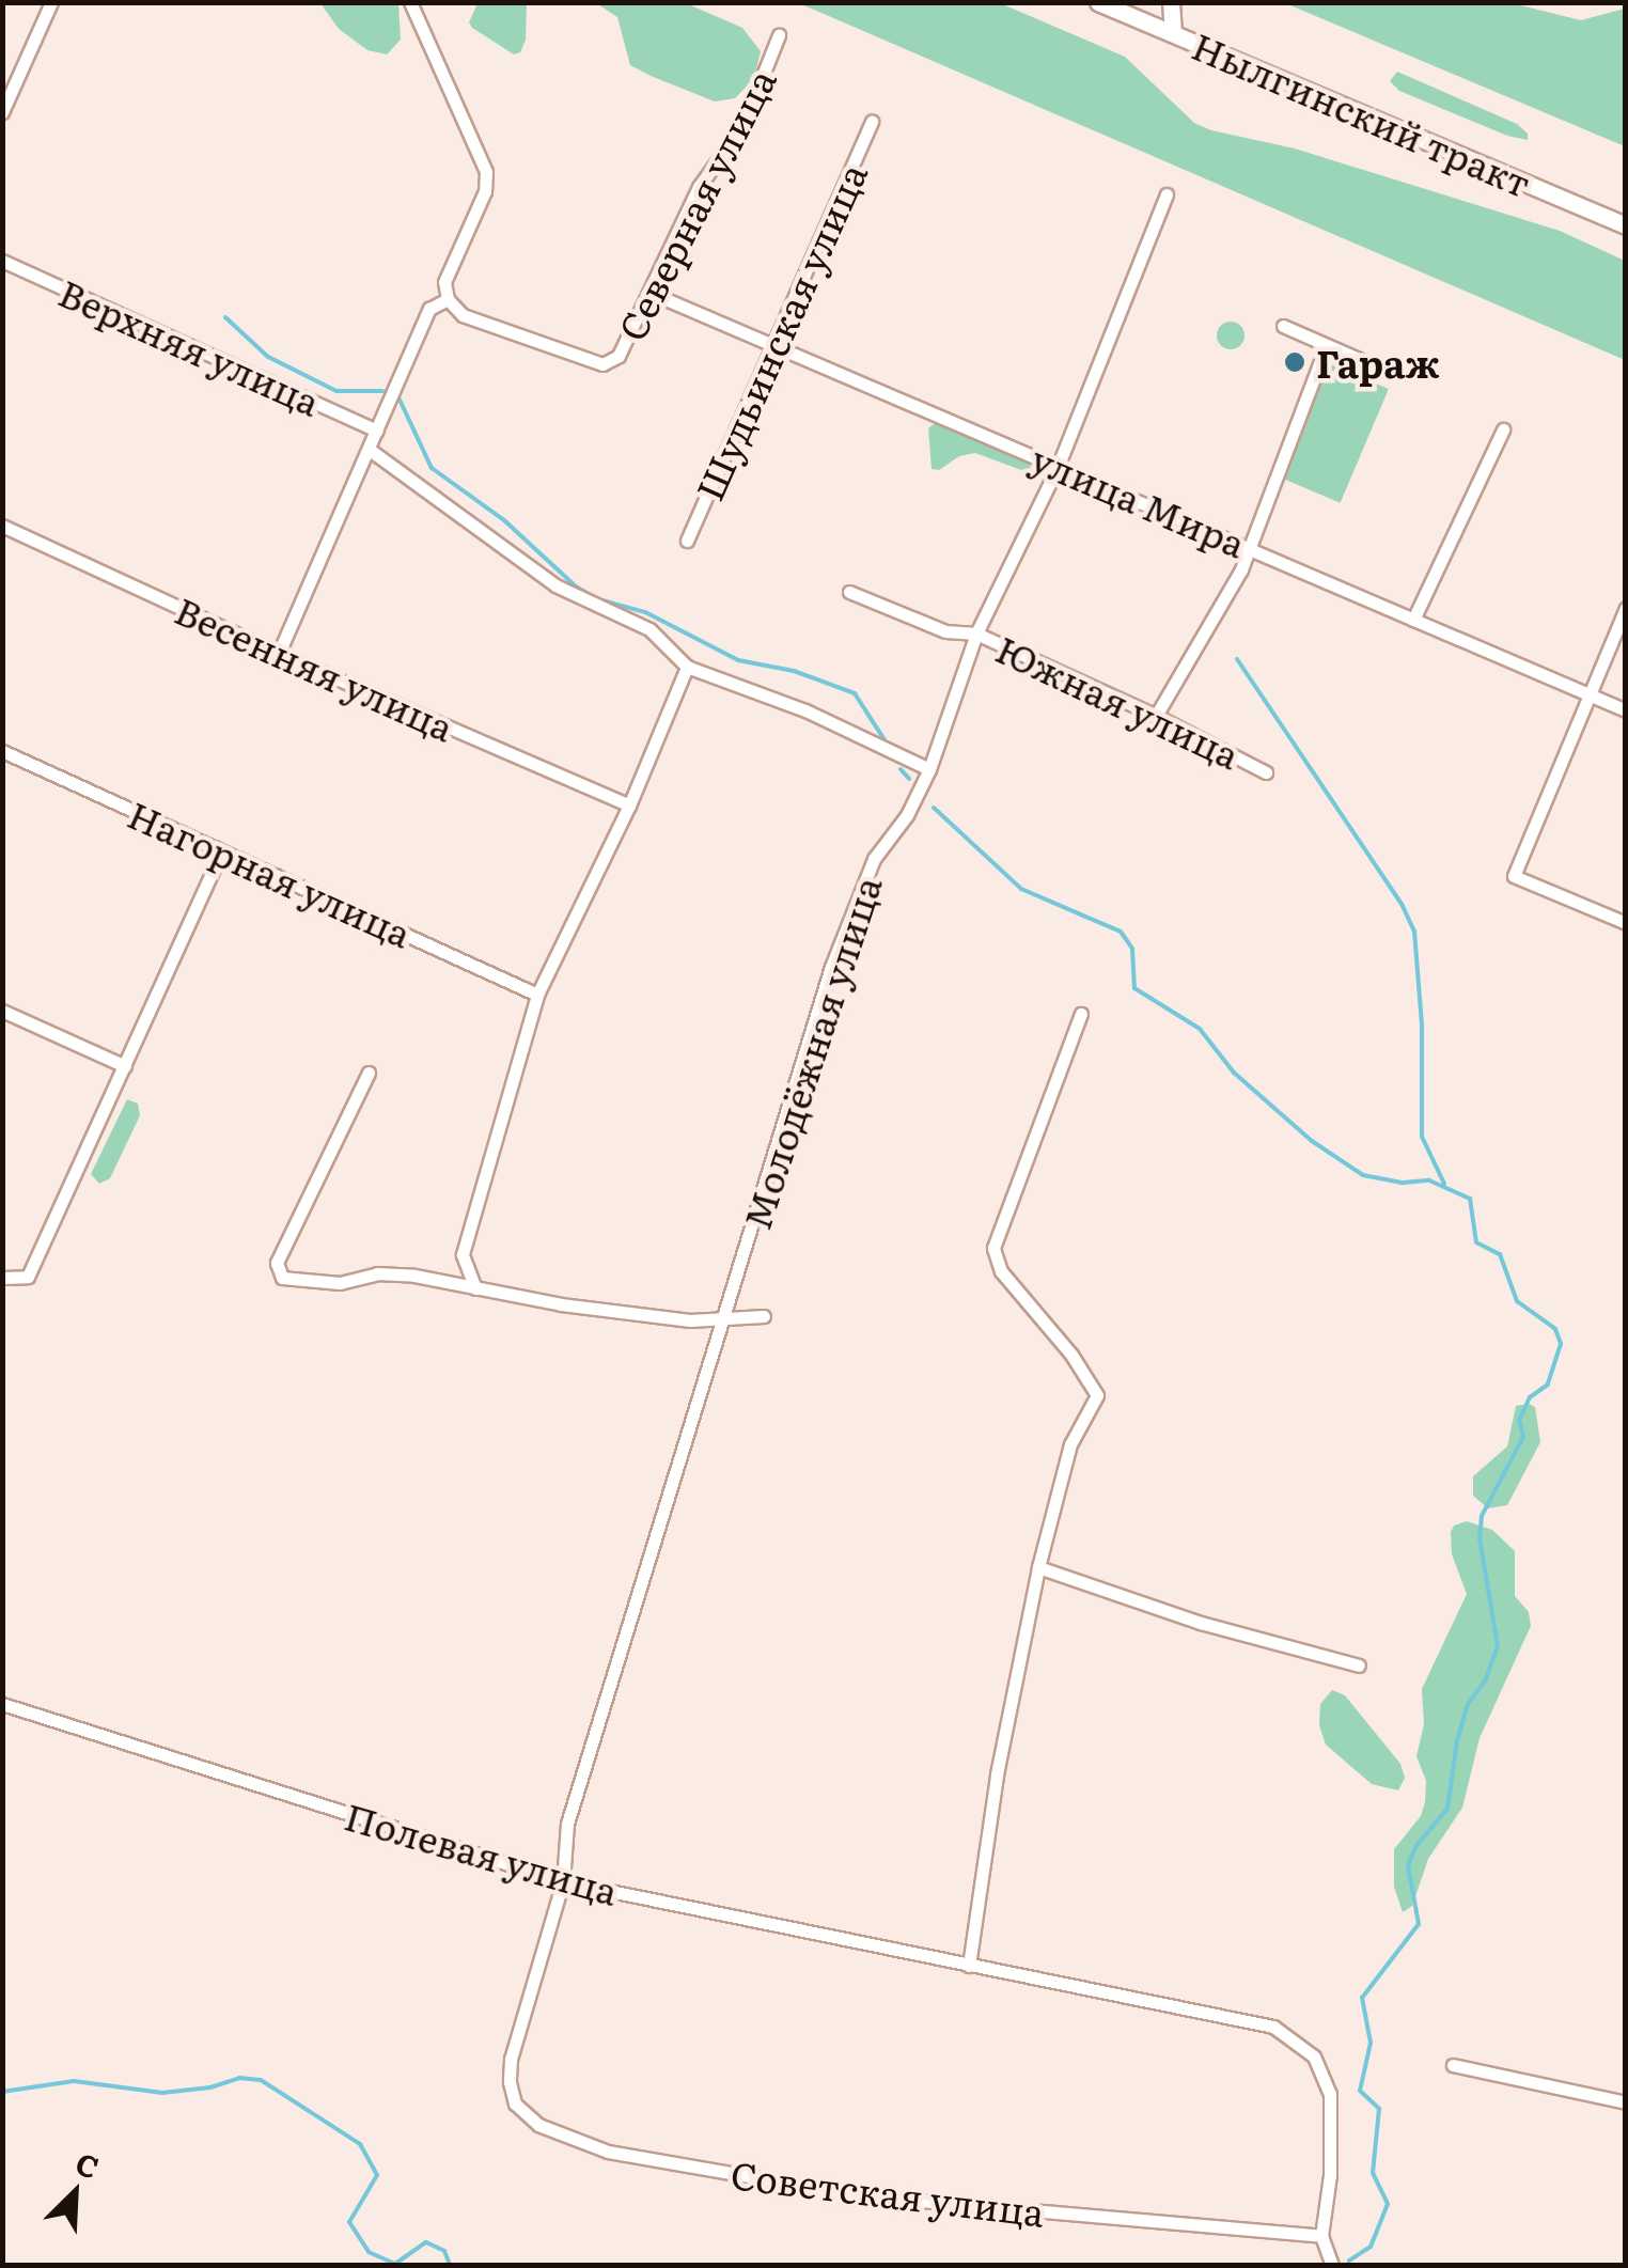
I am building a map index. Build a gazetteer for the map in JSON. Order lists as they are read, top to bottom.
{
  "streets": {
    "main road": ["Нылгинский тракт"],
    "street": [
      "Северная улица",
      "Шудьинская улица",
      "Верхняя улица",
      "улица Мира",
      "Весенняя улица",
      "Южная улица",
      "Нагорная улица",
      "Молодёжная улица",
      "Полевая улица",
      "Советская улица"
    ]
  },
  "crossings": [
    ["Северная улица", "улица Мира"],
    ["Шудьинская улица", "улица Мира"],
    ["улица Мира", "Молодёжная улица"],
    ["Южная улица", "Молодёжная улица"],
    ["Молодёжная улица", "Полевая улица"],
    ["Молодёжная улица", "Советская улица"],
    ["Полевая улица", "Советская улица"]
  ],
  "places": ["Гараж"],
  "north": "top right"
}
